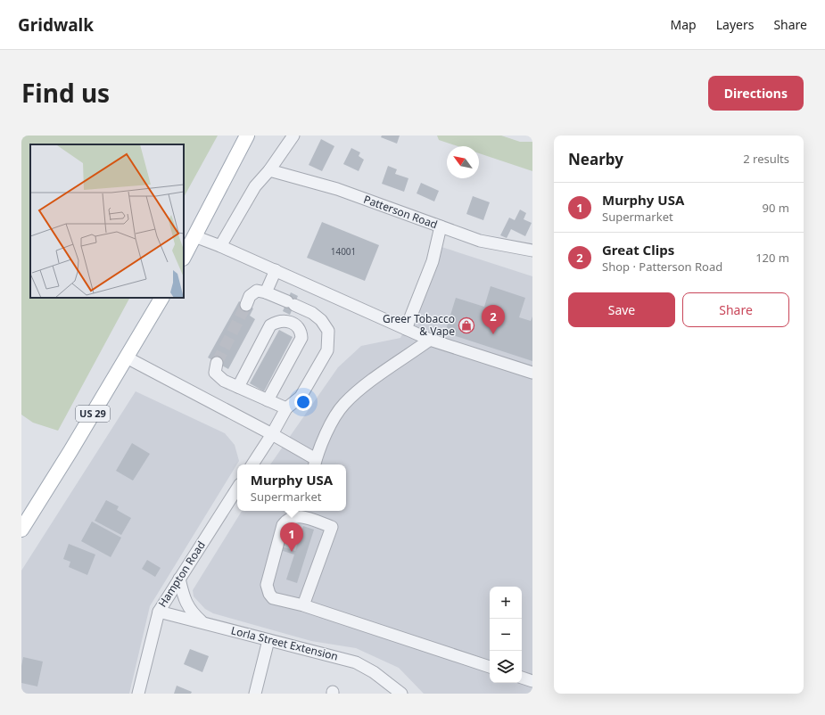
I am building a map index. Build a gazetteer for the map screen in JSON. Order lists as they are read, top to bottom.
{
  "streets": {
    "main road": ["US 29"],
    "street": ["Patterson Road", "Hampton Road", "Lorla Street Extension"]
  },
  "crossings": [
    ["Hampton Road", "Lorla Street Extension"]
  ],
  "places": {
    "shop": ["Greer Tobacco & Vape"]
  },
  "house_numbers": ["14001"],
  "north": "top left",
  "page": {
    "header": "Gridwalk",
    "nav": ["Map", "Layers", "Share"],
    "title": "Find us",
    "buttons": [
      "Directions",
      ["Save", "Share"]
    ],
    "heading": ["Nearby", "2 results"],
    "list": [
      {
        "mark": "1",
        "name": "Murphy USA",
        "note": "Supermarket",
        "value": "90 m"
      },
      {
        "mark": "2",
        "name": "Great Clips",
        "note": "Shop · Patterson Road",
        "value": "120 m"
      }
    ],
    "pins": ["2", "1"],
    "popup": ["Murphy USA", "Supermarket"],
    "map_buttons": ["+", "−"]
  }
}
